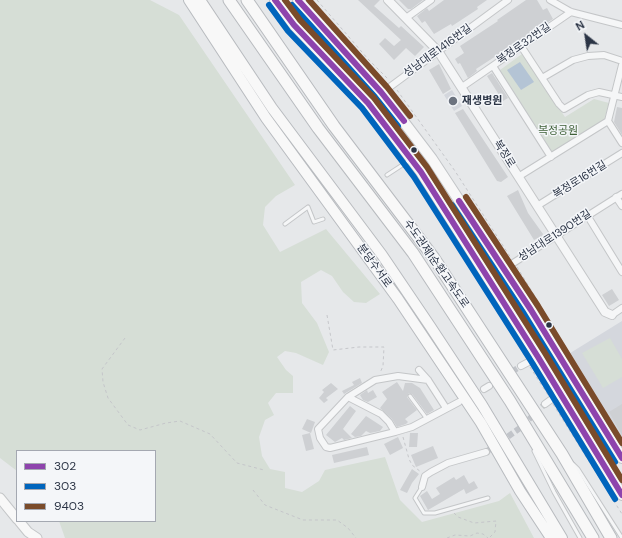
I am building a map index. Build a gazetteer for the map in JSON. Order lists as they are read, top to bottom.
{
  "streets": {
    "highway": ["수도권제1순환고속도로"],
    "main road": ["분당수서로"],
    "street": [
      "복정로32번길",
      "성남대로1416번길",
      "복정로",
      "복정로16번길",
      "성남대로1390번길"
    ]
  },
  "crossings": [
    ["복정로32번길", "복정로"],
    ["성남대로1416번길", "복정로"],
    ["복정로", "복정로16번길"],
    ["복정로", "성남대로1390번길"]
  ],
  "parks": ["복정공원"],
  "places": ["재생병원"],
  "lines": ["transit line 302", "transit line 9403", "transit line 303"],
  "legend": ["302", "303", "9403"],
  "north": "top left"
}
